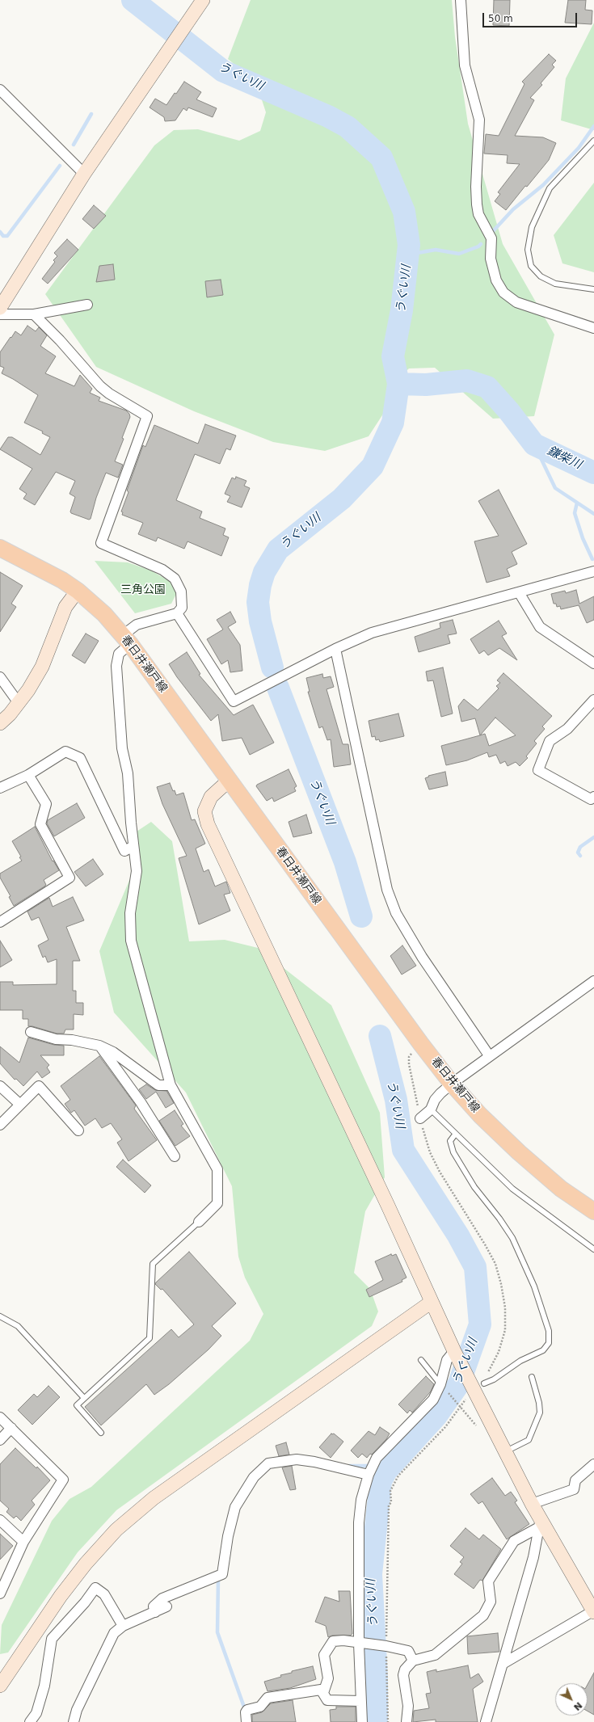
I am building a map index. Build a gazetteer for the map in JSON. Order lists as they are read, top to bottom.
{
  "streets": {
    "main road": ["春日井瀬戸線"]
  },
  "water": ["うぐい川", "鎌柴川"],
  "parks": ["三角公園"],
  "scale_bar": "50 m",
  "north": "bottom right"
}
